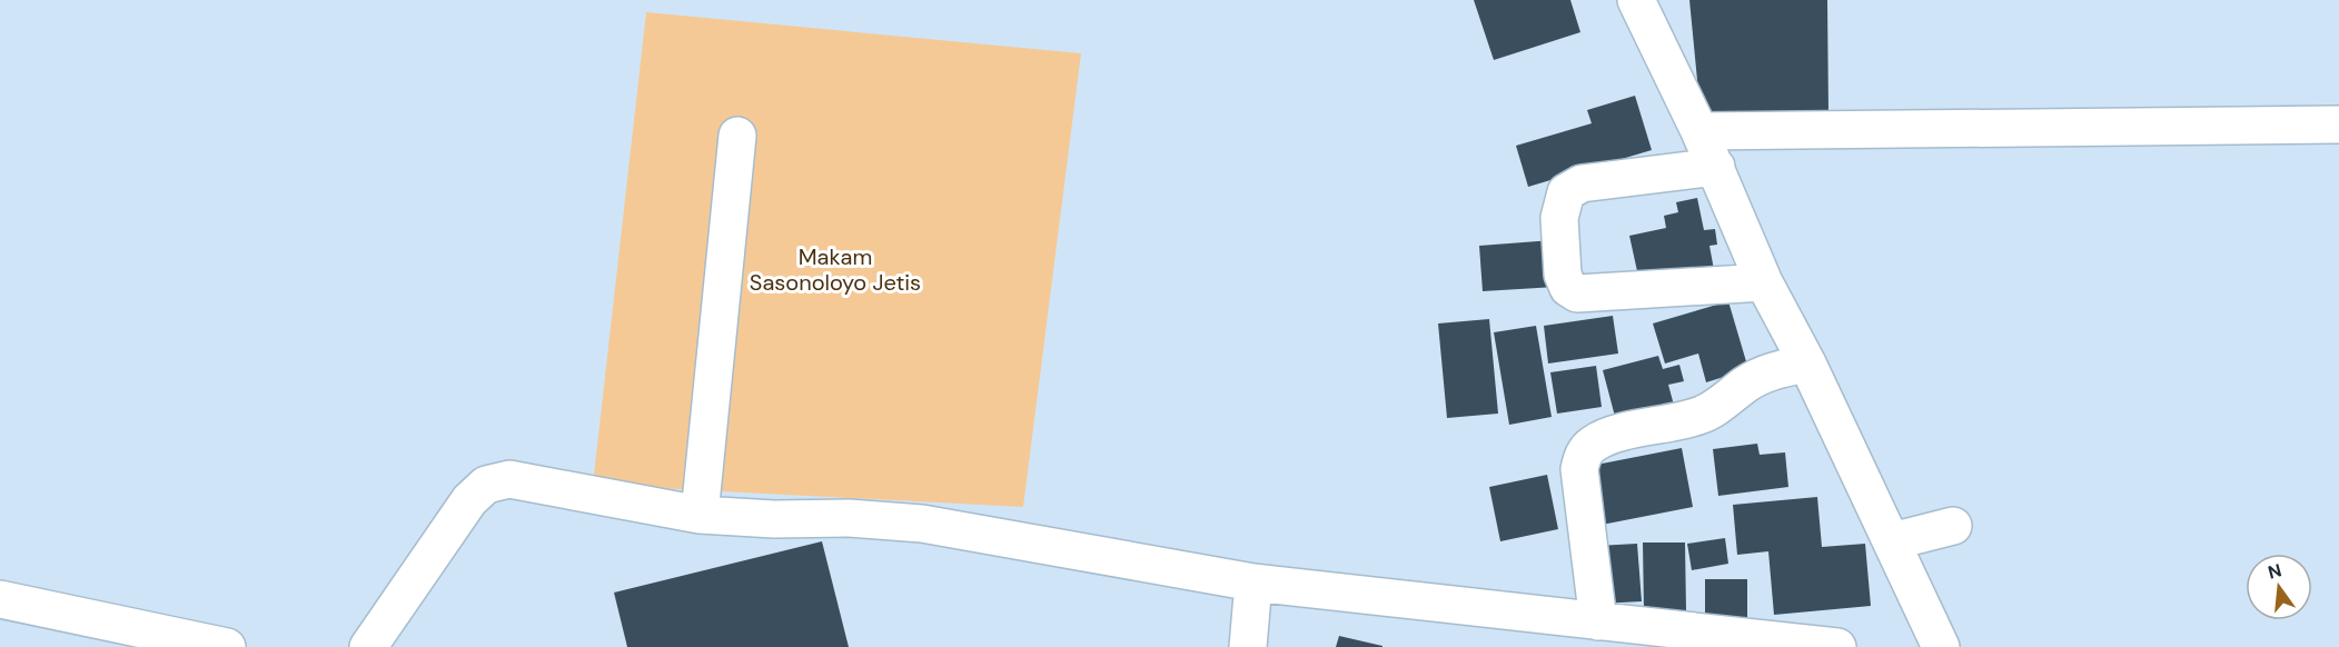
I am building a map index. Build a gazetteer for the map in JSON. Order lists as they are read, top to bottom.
{
  "parks": ["Makam Sasonoloyo Jetis"],
  "north": "top"
}
